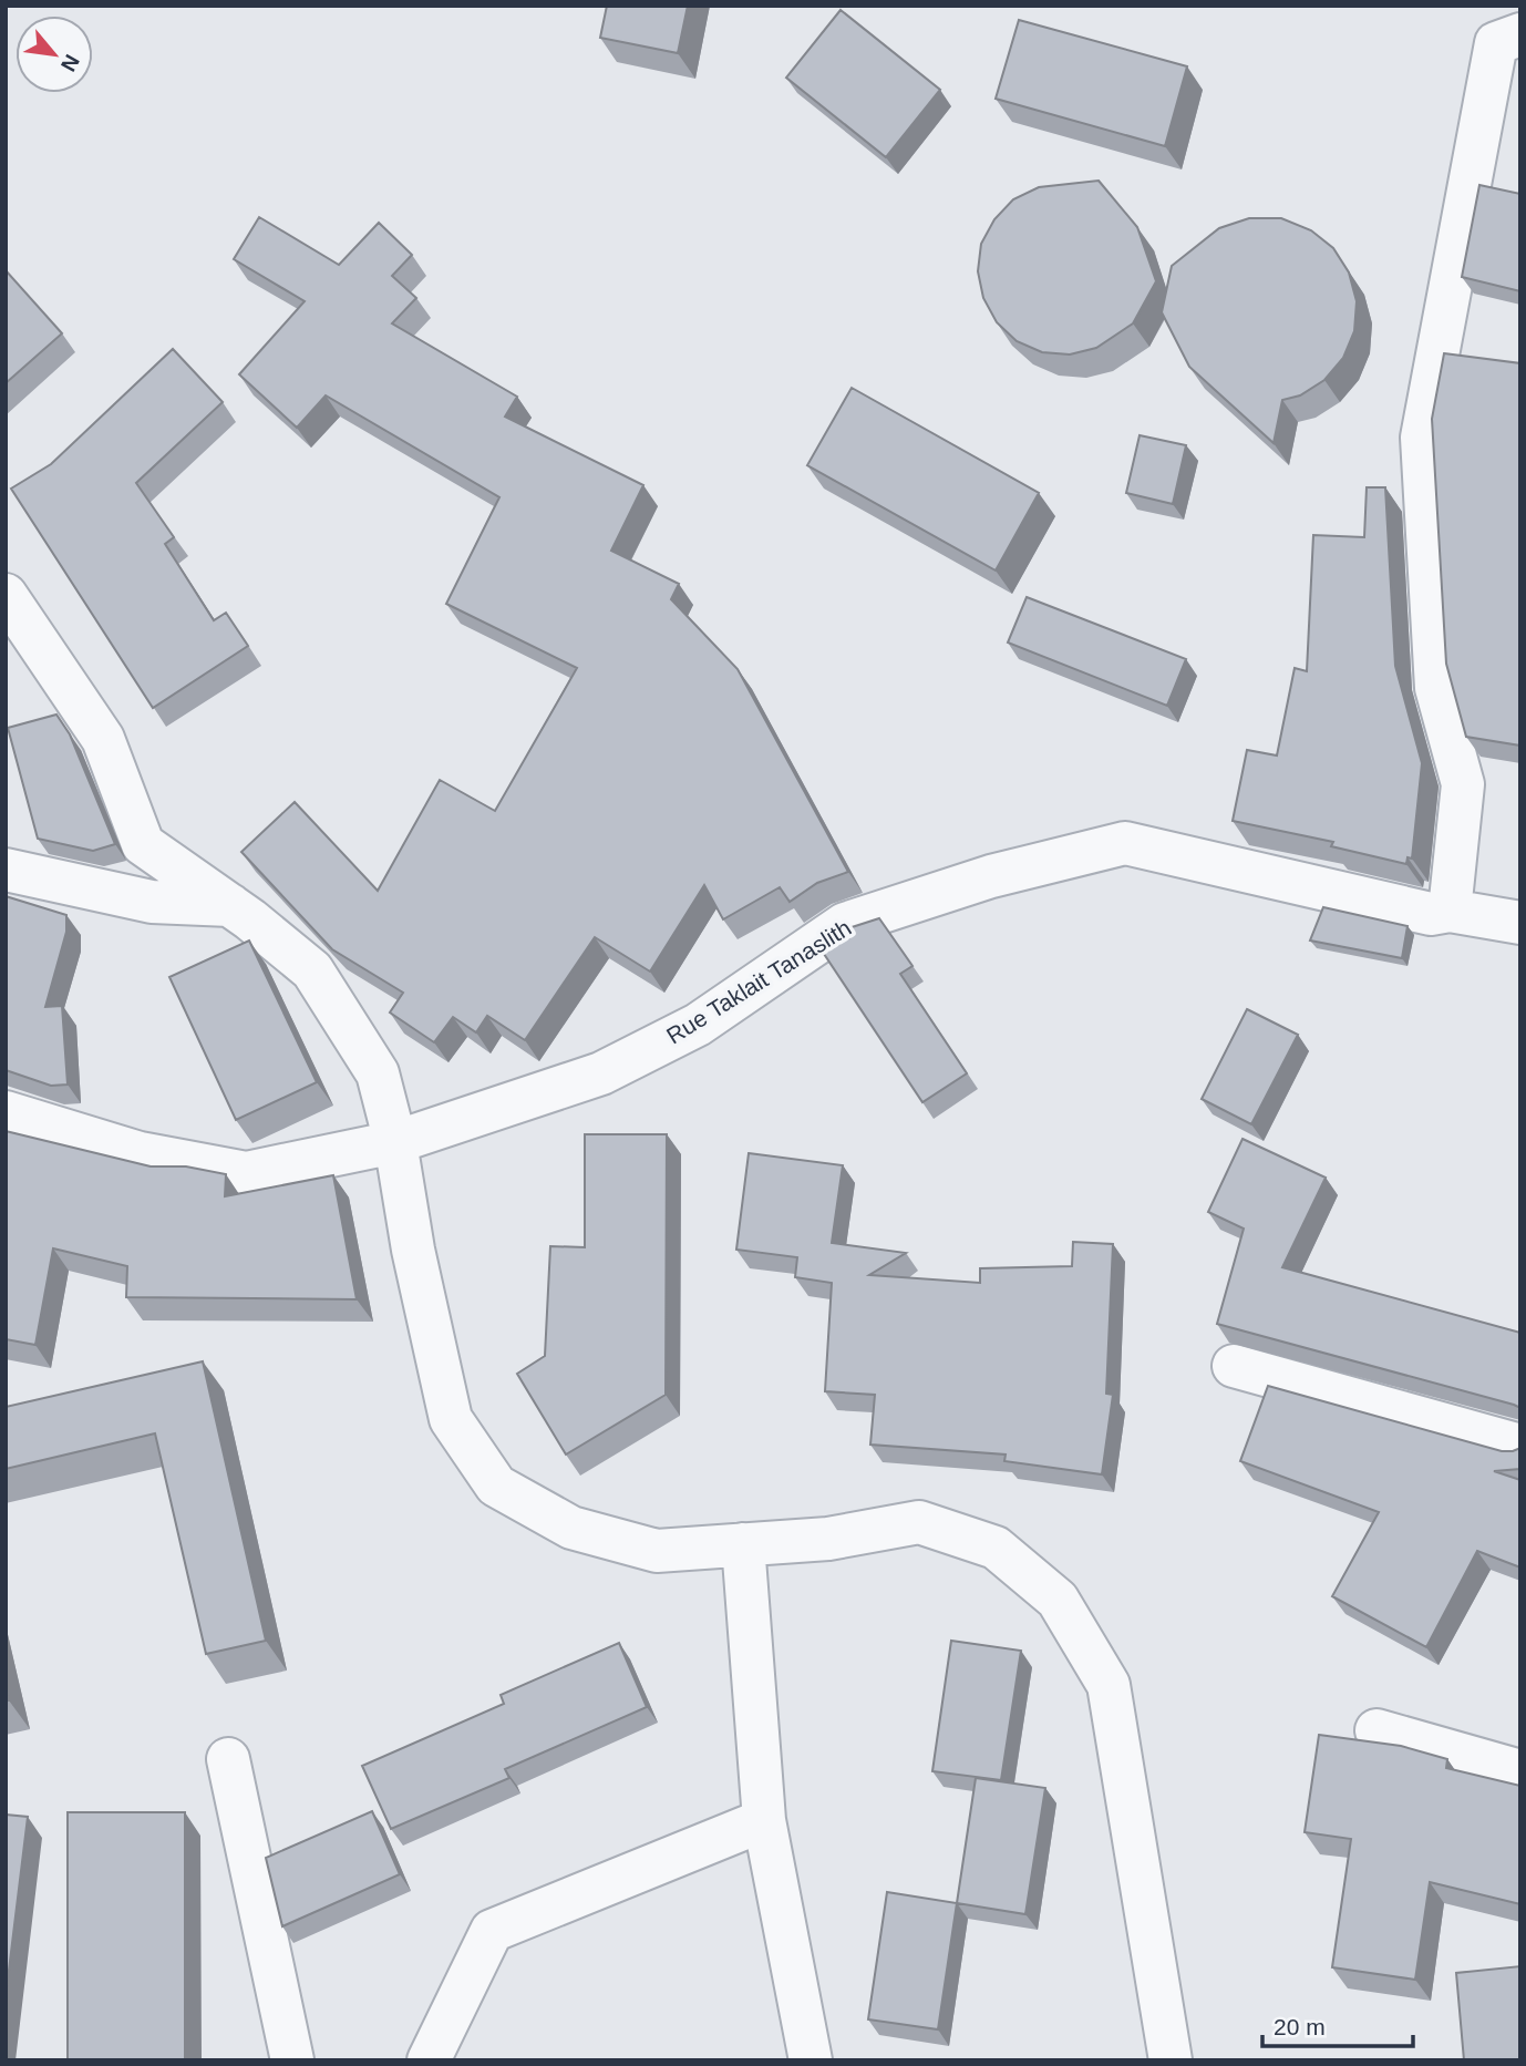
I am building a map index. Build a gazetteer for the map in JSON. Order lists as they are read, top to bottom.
{
  "streets": {
    "street": ["Rue Taklait Tanaslith"]
  },
  "scale_bar": "20 m",
  "north": "bottom right"
}
